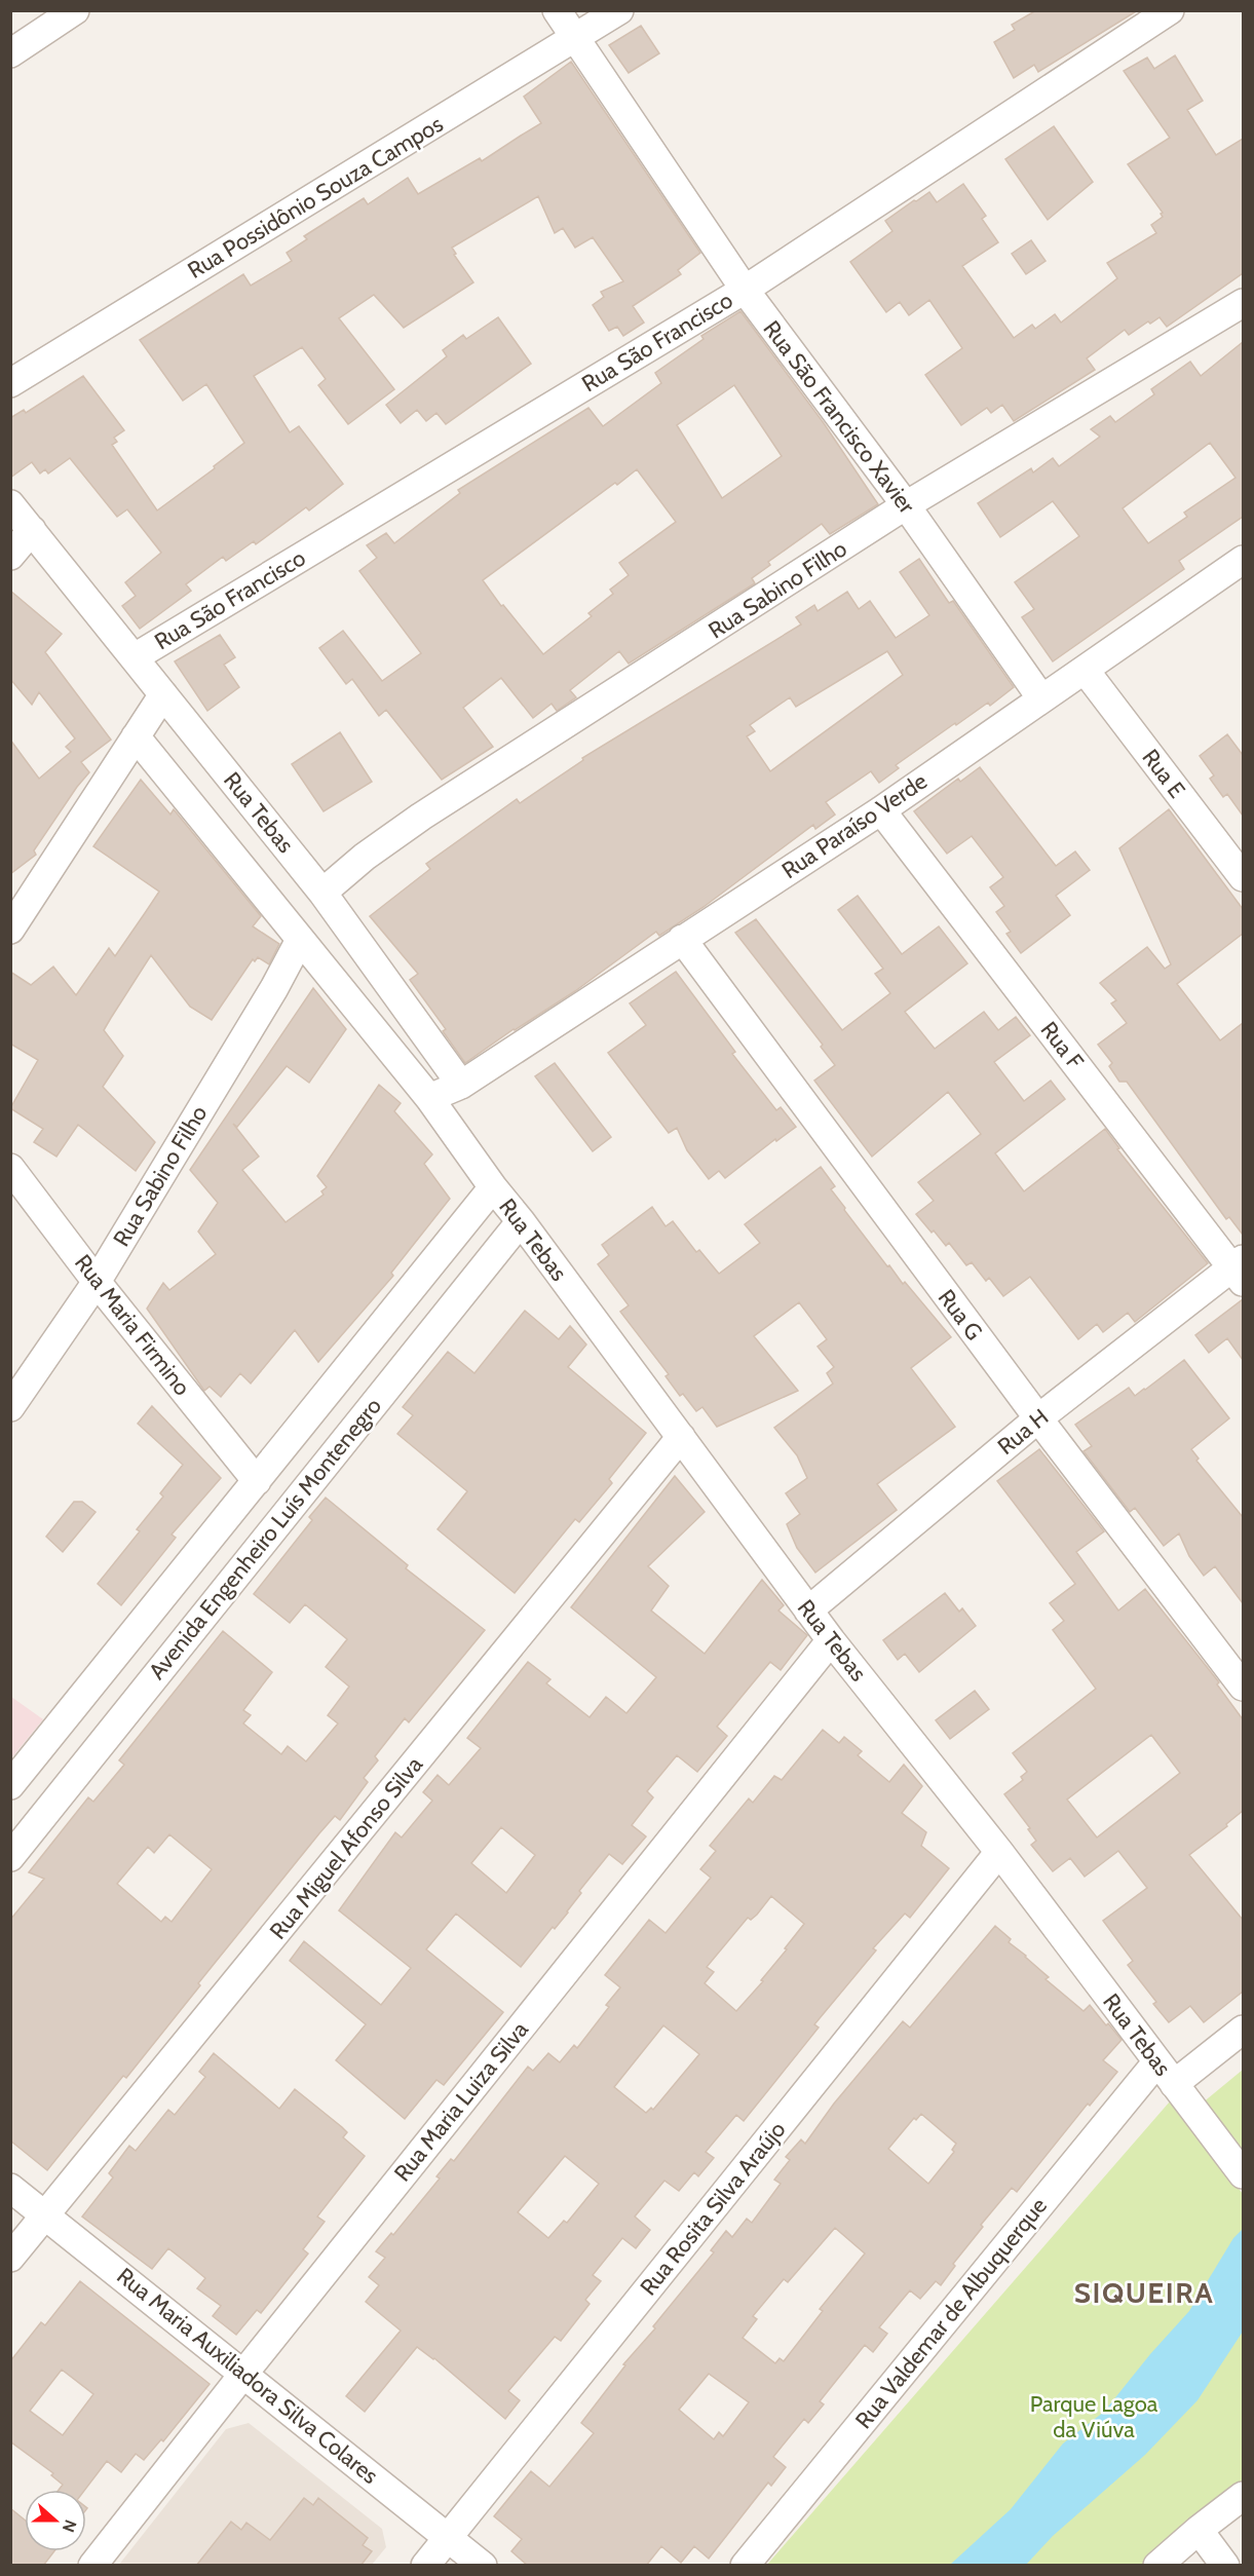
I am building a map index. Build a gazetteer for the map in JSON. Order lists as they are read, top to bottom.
{
  "streets": {
    "street": [
      "Rua Possidônio Souza Campos",
      "Rua São Francisco",
      "Rua São Francisco Xavier",
      "Rua Sabino Filho",
      "Rua E",
      "Rua Tebas",
      "Rua Paraíso Verde",
      "Rua F",
      "Rua G",
      "Rua Maria Firmino",
      "Rua H",
      "Avenida Engenheiro Luís Montenegro",
      "Rua Miguel Afonso Silva",
      "Rua Maria Luiza Silva",
      "Rua Rosita Silva Araújo",
      "Rua Valdemar de Albuquerque",
      "Rua Maria Auxiliadora Silva Colares"
    ]
  },
  "crossings": [
    ["Rua Possidônio Souza Campos", "Rua São Francisco Xavier"],
    ["Rua São Francisco", "Rua São Francisco Xavier"],
    ["Rua São Francisco", "Rua Tebas"],
    ["Rua São Francisco Xavier", "Rua Sabino Filho"],
    ["Rua São Francisco Xavier", "Rua Paraíso Verde"],
    ["Rua Sabino Filho", "Rua Tebas"],
    ["Rua Sabino Filho", "Rua Maria Firmino"],
    ["Rua E", "Rua Paraíso Verde"],
    ["Rua Tebas", "Rua Paraíso Verde"],
    ["Rua Tebas", "Rua H"],
    ["Rua Tebas", "Avenida Engenheiro Luís Montenegro"],
    ["Rua Tebas", "Rua Miguel Afonso Silva"],
    ["Rua Tebas", "Rua Maria Luiza Silva"],
    ["Rua Tebas", "Rua Rosita Silva Araújo"],
    ["Rua Tebas", "Rua Valdemar de Albuquerque"],
    ["Rua Paraíso Verde", "Rua F"],
    ["Rua Paraíso Verde", "Rua G"],
    ["Rua F", "Rua H"],
    ["Rua G", "Rua H"],
    ["Rua Maria Firmino", "Avenida Engenheiro Luís Montenegro"],
    ["Rua Miguel Afonso Silva", "Rua Maria Auxiliadora Silva Colares"],
    ["Rua Maria Luiza Silva", "Rua Maria Auxiliadora Silva Colares"],
    ["Rua Rosita Silva Araújo", "Rua Maria Auxiliadora Silva Colares"]
  ],
  "districts": ["SIQUEIRA"],
  "parks": ["Parque Lagoa da Viúva"],
  "north": "right"
}
